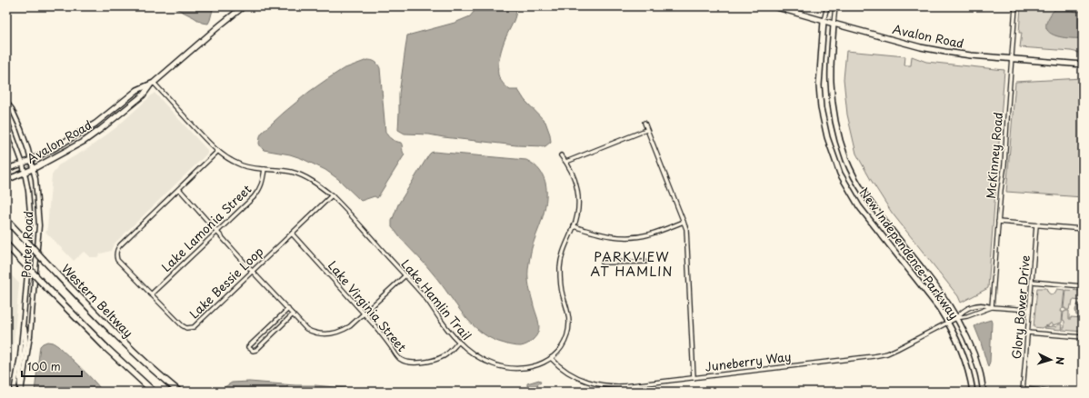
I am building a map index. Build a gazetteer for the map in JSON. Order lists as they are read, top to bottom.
{
  "streets": {
    "highway": ["Western Beltway"],
    "main road": ["Avalon Road", "New Independence Parkway"],
    "street": [
      "McKinney Road",
      "Lake Lamonia Street",
      "Porter Road",
      "Lake Bessie Loop",
      "Lake Hamlin Trail",
      "Lake Virginia Street",
      "Glory Bower Drive",
      "Juneberry Way"
    ]
  },
  "crossings": [
    ["Avalon Road", "McKinney Road"],
    ["Avalon Road", "Porter Road"],
    ["Avalon Road", "New Independence Parkway"],
    ["Avalon Road", "Lake Hamlin Trail"],
    ["Lake Lamonia Street", "Lake Bessie Loop"],
    ["Lake Lamonia Street", "Lake Hamlin Trail"],
    ["New Independence Parkway", "Juneberry Way"],
    ["Lake Bessie Loop", "Lake Hamlin Trail"],
    ["Lake Bessie Loop", "Lake Virginia Street"],
    ["Lake Hamlin Trail", "Lake Virginia Street"],
    ["Lake Hamlin Trail", "Juneberry Way"]
  ],
  "districts": ["PARKVIEW AT HAMLIN"],
  "scale_bar": "100 m",
  "north": "right"
}
